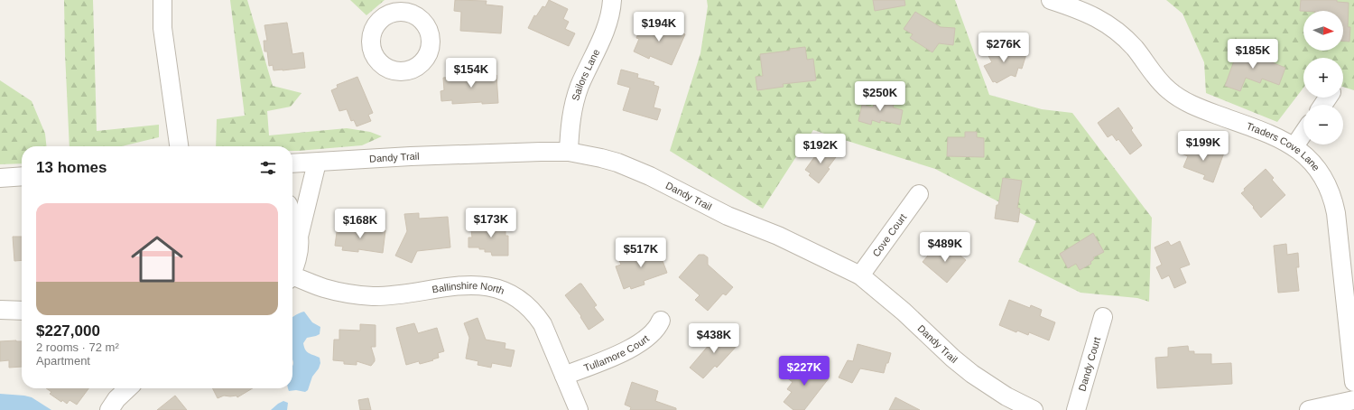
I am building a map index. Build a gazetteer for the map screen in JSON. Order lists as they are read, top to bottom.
{
  "streets": {
    "street": [
      "Sailors Lane",
      "Traders Cove Lane",
      "Dandy Trail",
      "Cove Court",
      "Ballinshire North",
      "Tullamore Court",
      "Dandy Court"
    ]
  },
  "crossings": [
    ["Sailors Lane", "Dandy Trail"],
    ["Dandy Trail", "Cove Court"],
    ["Ballinshire North", "Tullamore Court"]
  ],
  "north": "right",
  "page": {
    "map_buttons": ["+", "−"],
    "price": [
      "$194K",
      "$276K",
      "$185K",
      "$154K",
      "$250K",
      "$199K",
      "$192K",
      "$173K",
      "$168K",
      "$489K",
      "$517K",
      "$438K",
      "$227K"
    ],
    "heading": "13 homes",
    "list": [
      {
        "name": "$227,000",
        "note": "2 rooms · 72 m² · Apartment"
      }
    ]
  }
}
